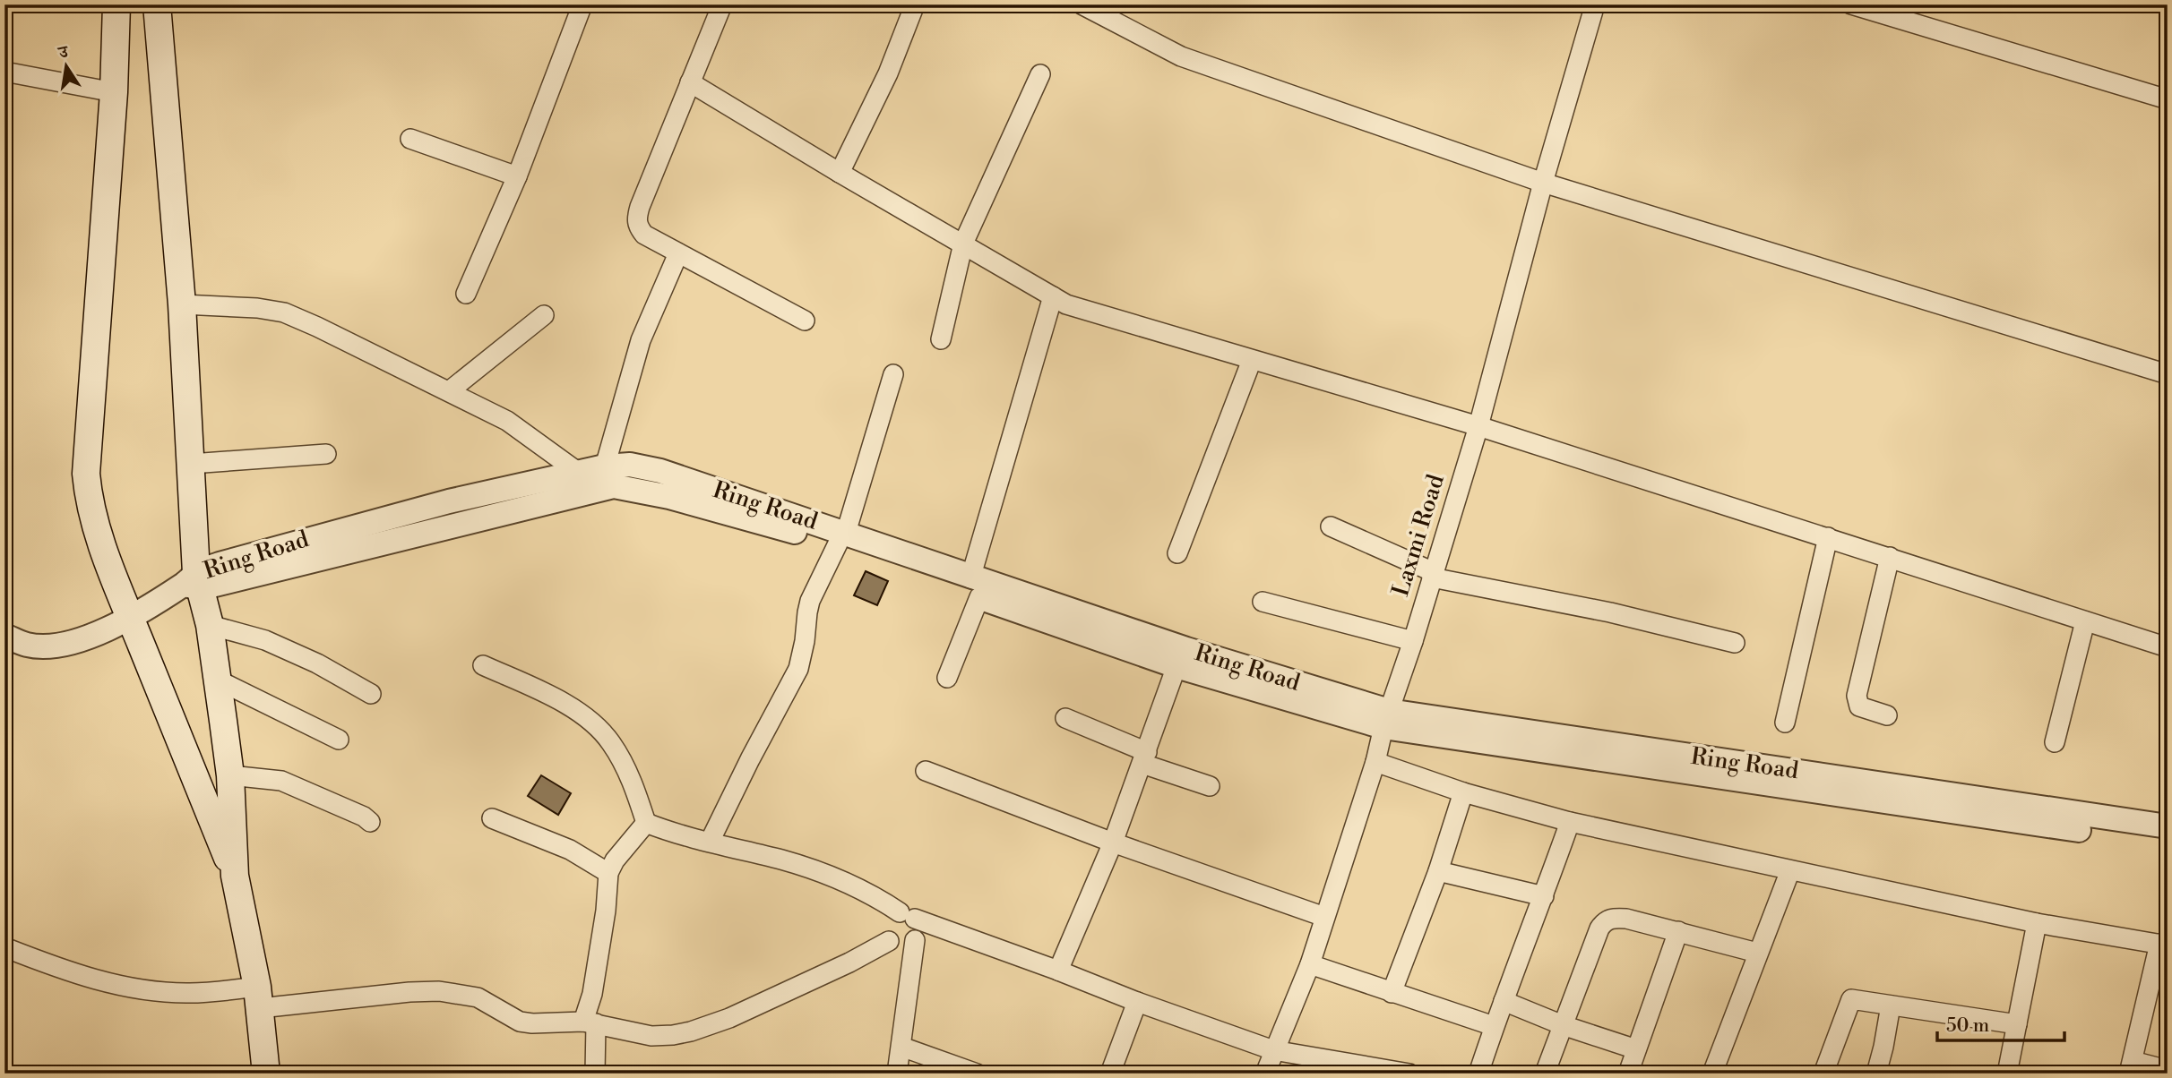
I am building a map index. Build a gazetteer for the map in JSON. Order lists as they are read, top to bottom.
{
  "streets": {
    "street": ["Ring Road", "Laxmi Road"]
  },
  "crossings": [
    ["Ring Road", "Laxmi Road"]
  ],
  "scale_bar": "50 m",
  "north": "top"
}
